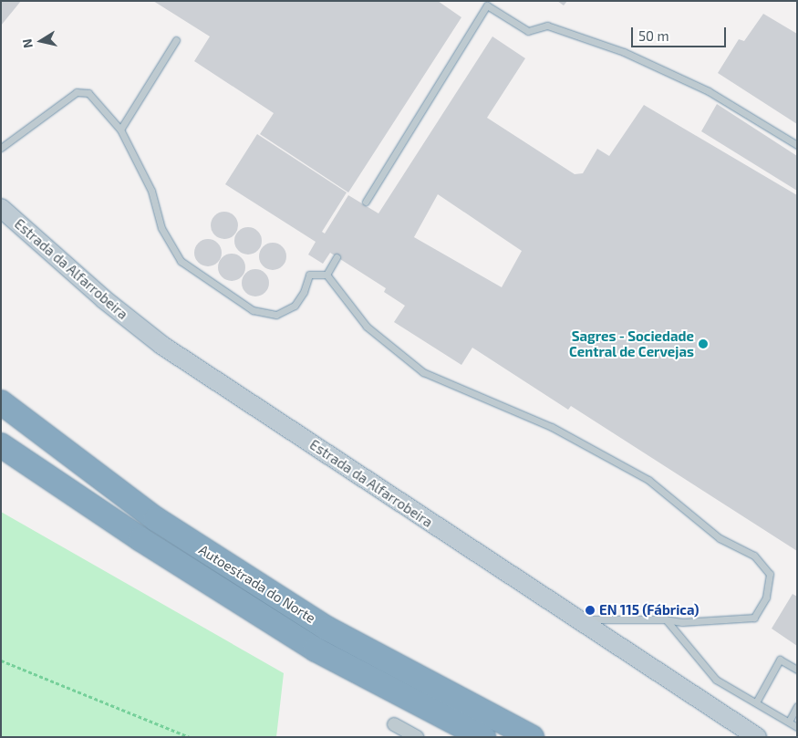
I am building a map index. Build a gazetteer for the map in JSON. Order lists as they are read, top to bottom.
{
  "streets": {
    "highway": ["Autoestrada do Norte"],
    "main road": ["Estrada da Alfarrobeira"]
  },
  "places": ["Sagres - Sociedade Central de Cervejas", "EN 115 (Fábrica)"],
  "scale_bar": "50 m",
  "north": "left"
}
